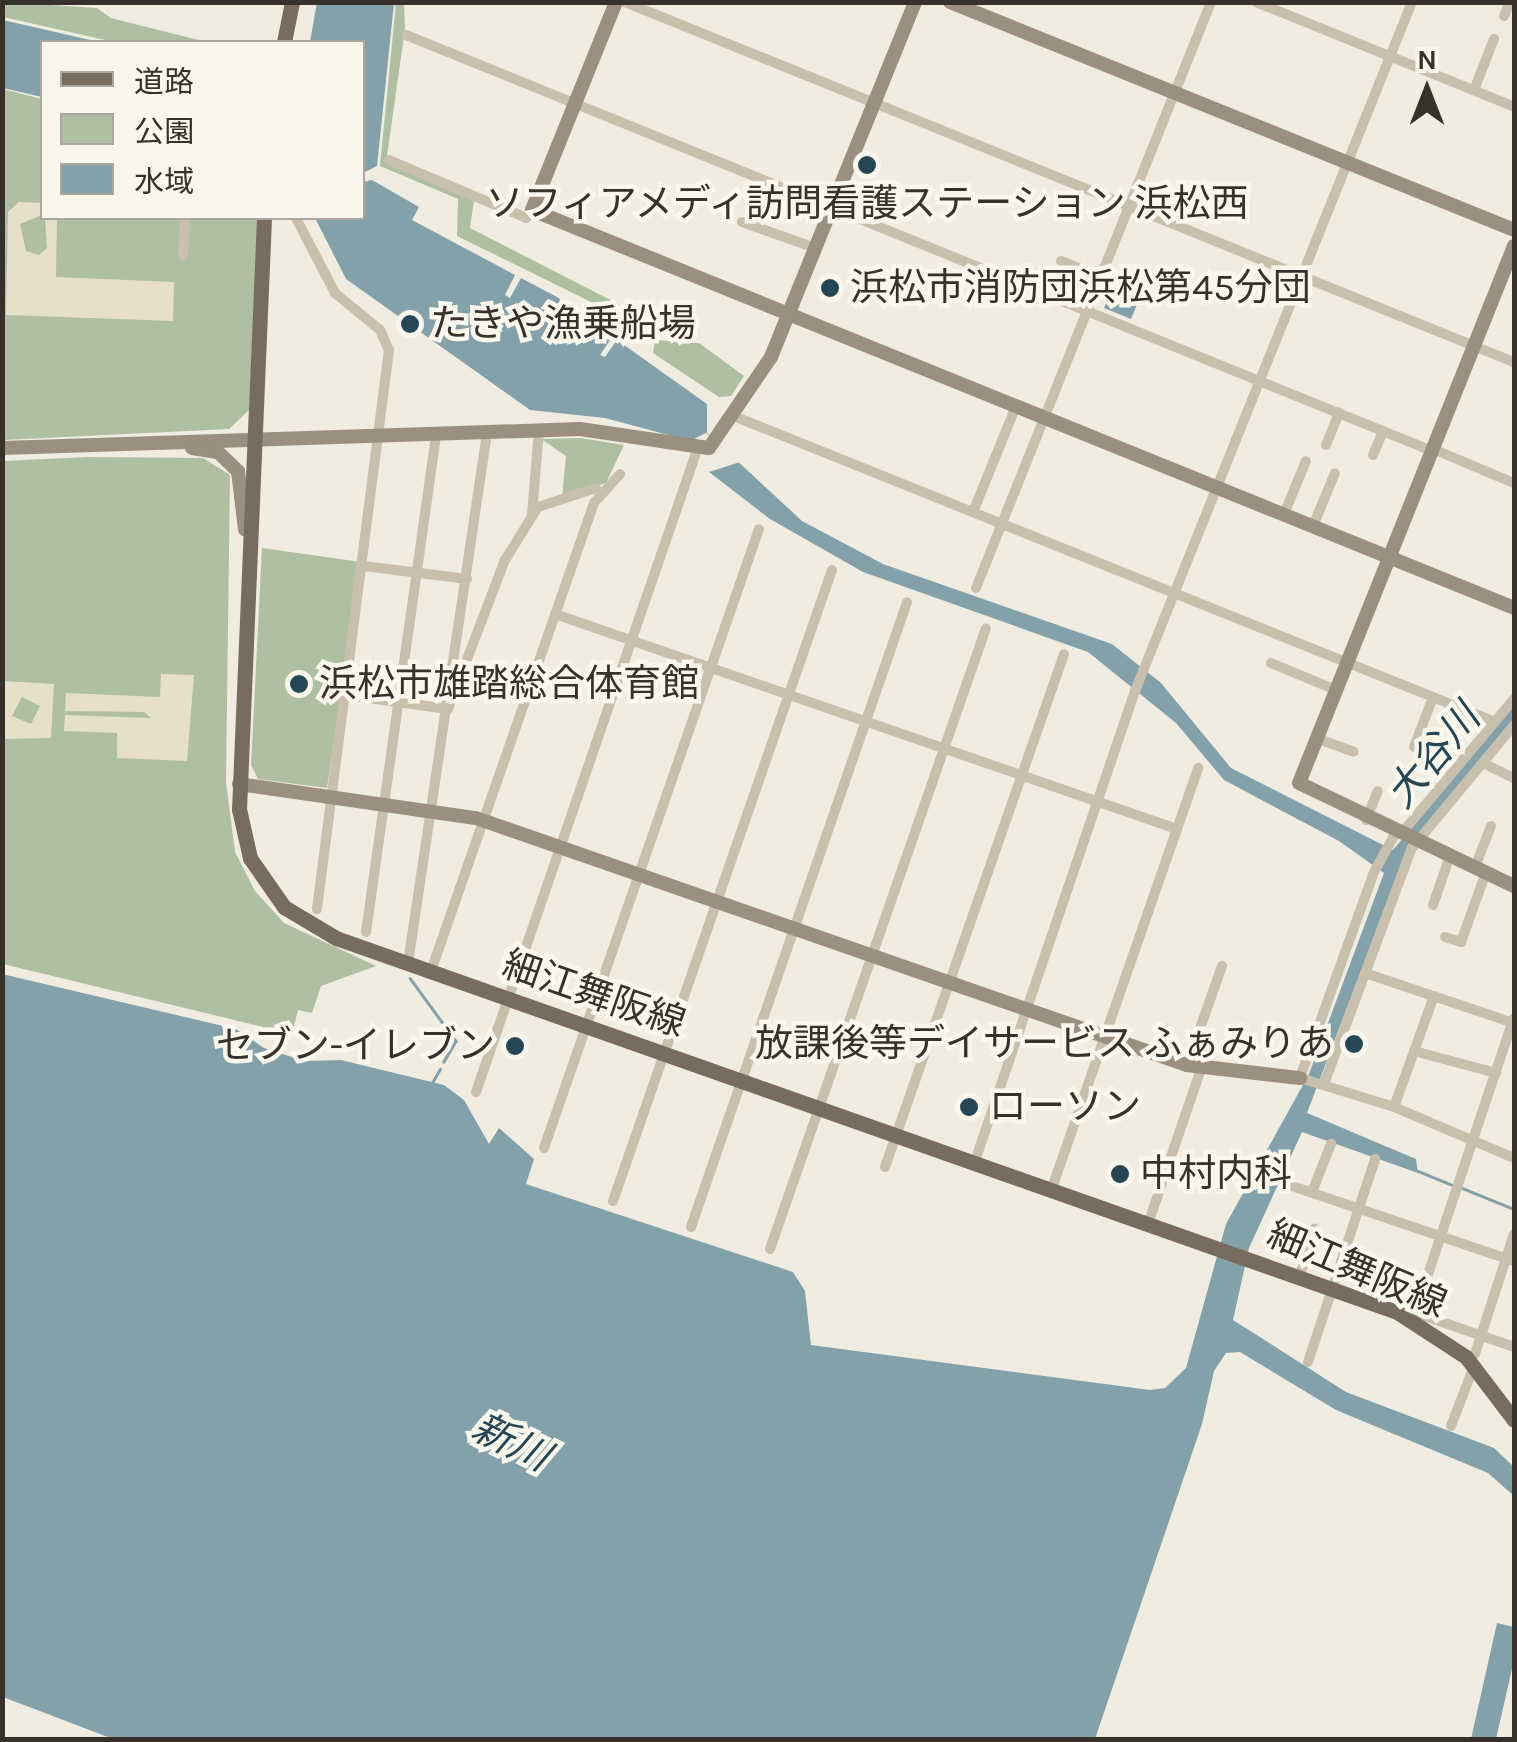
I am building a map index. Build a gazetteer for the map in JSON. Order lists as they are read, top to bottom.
{
  "streets": {
    "main road": ["細江舞阪線"]
  },
  "water": ["大谷川", "新川"],
  "places": [
    "ソフィアメディ訪問看護ステーション 浜松西",
    "浜松市消防団浜松第45分団",
    "たきや漁乗船場",
    "浜松市雄踏総合体育館",
    "放課後等デイサービス ふぁみりあ",
    "セブン-イレブン",
    "ローソン",
    "中村内科"
  ],
  "legend": ["道路", "公園", "水域"],
  "north": "top"
}
